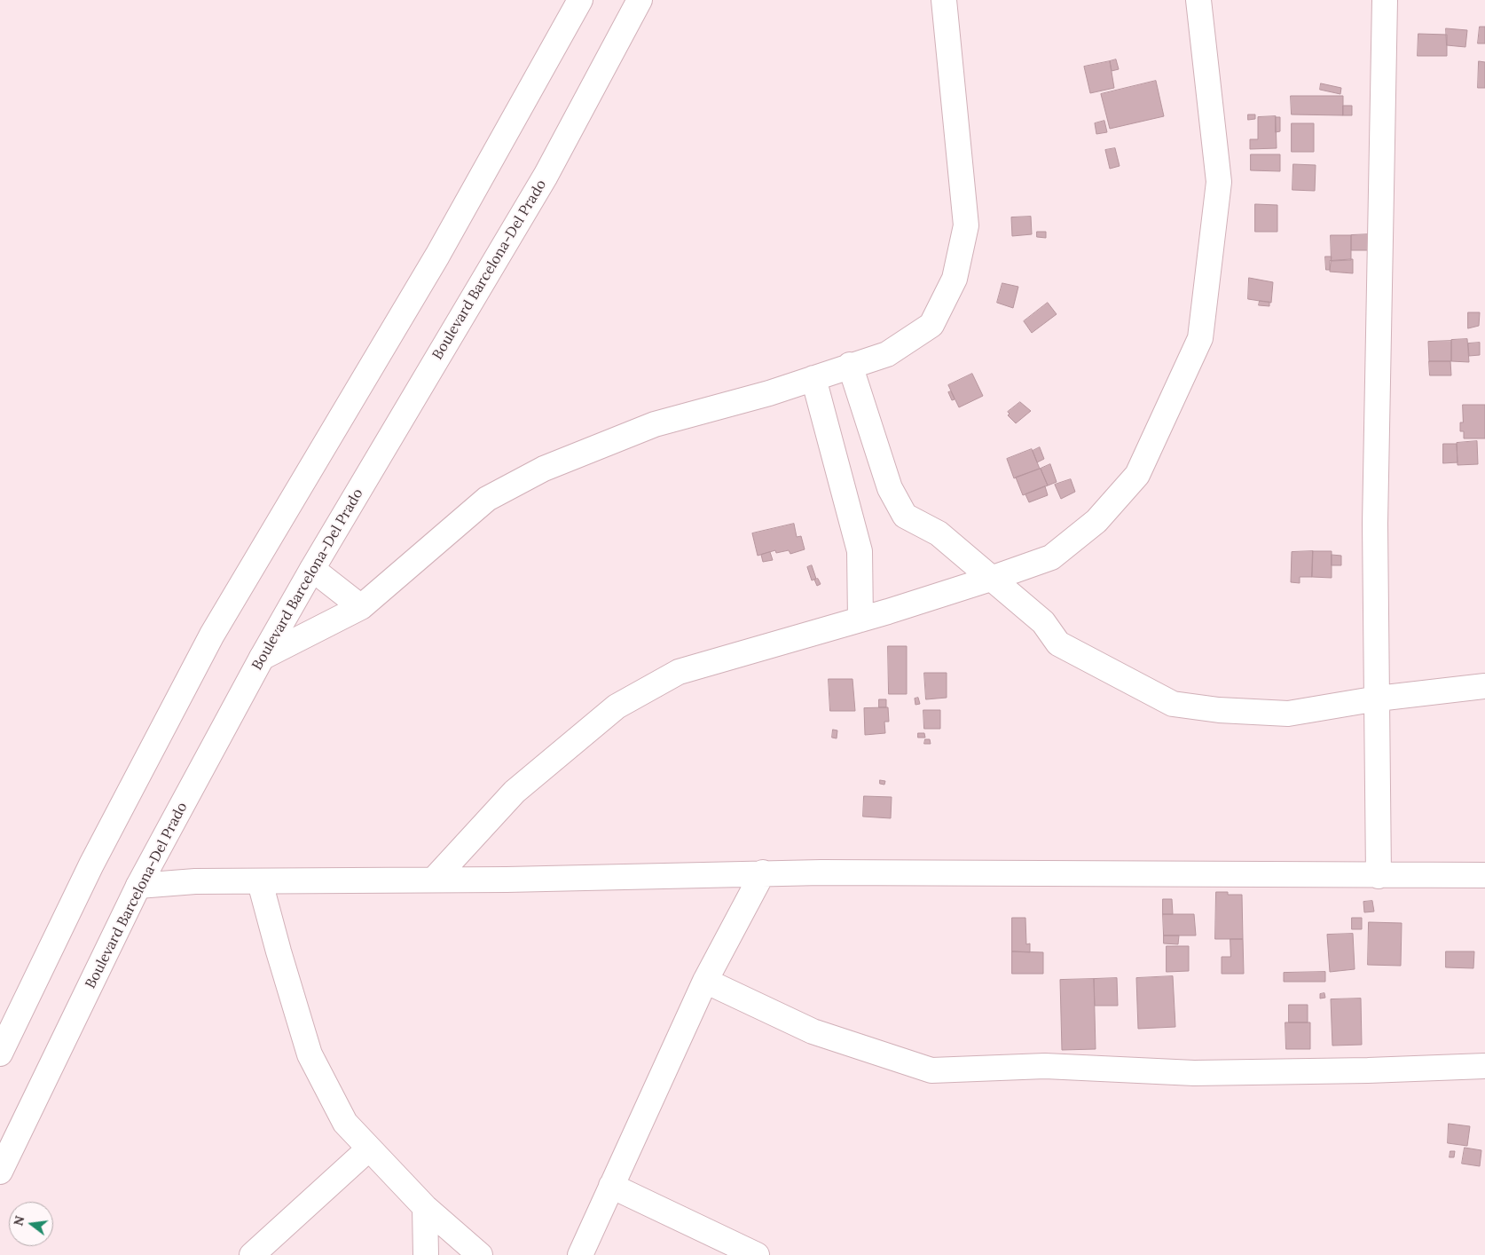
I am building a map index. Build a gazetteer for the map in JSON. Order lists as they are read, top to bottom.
{
  "streets": {
    "street": ["Boulevard Barcelona-Del Prado"]
  },
  "north": "left"
}
